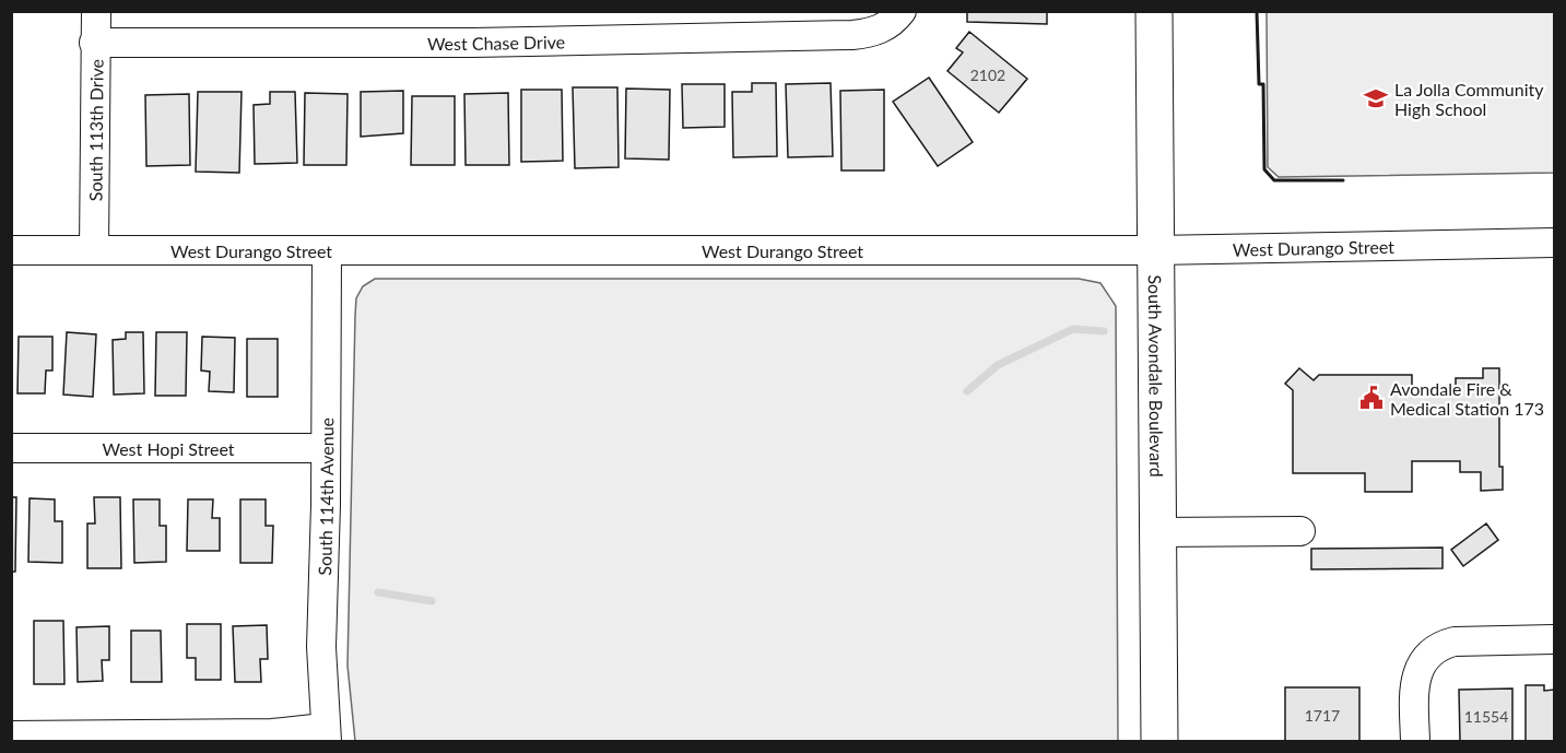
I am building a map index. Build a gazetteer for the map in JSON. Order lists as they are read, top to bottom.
{
  "streets": {
    "main road": ["South Avondale Boulevard"],
    "street": [
      "West Chase Drive",
      "South 113th Drive",
      "West Durango Street",
      "West Hopi Street",
      "South 114th Avenue"
    ]
  },
  "crossings": [
    ["West Chase Drive", "South 113th Drive"],
    ["South 113th Drive", "West Durango Street"],
    ["West Durango Street", "South Avondale Boulevard"],
    ["West Durango Street", "South 114th Avenue"],
    ["West Hopi Street", "South 114th Avenue"]
  ],
  "places": {
    "school or university": ["La Jolla Community High School"],
    "public building": ["Avondale Fire & Medical Station 173"]
  },
  "house_numbers": ["2102", "1717", "11554"]
}
